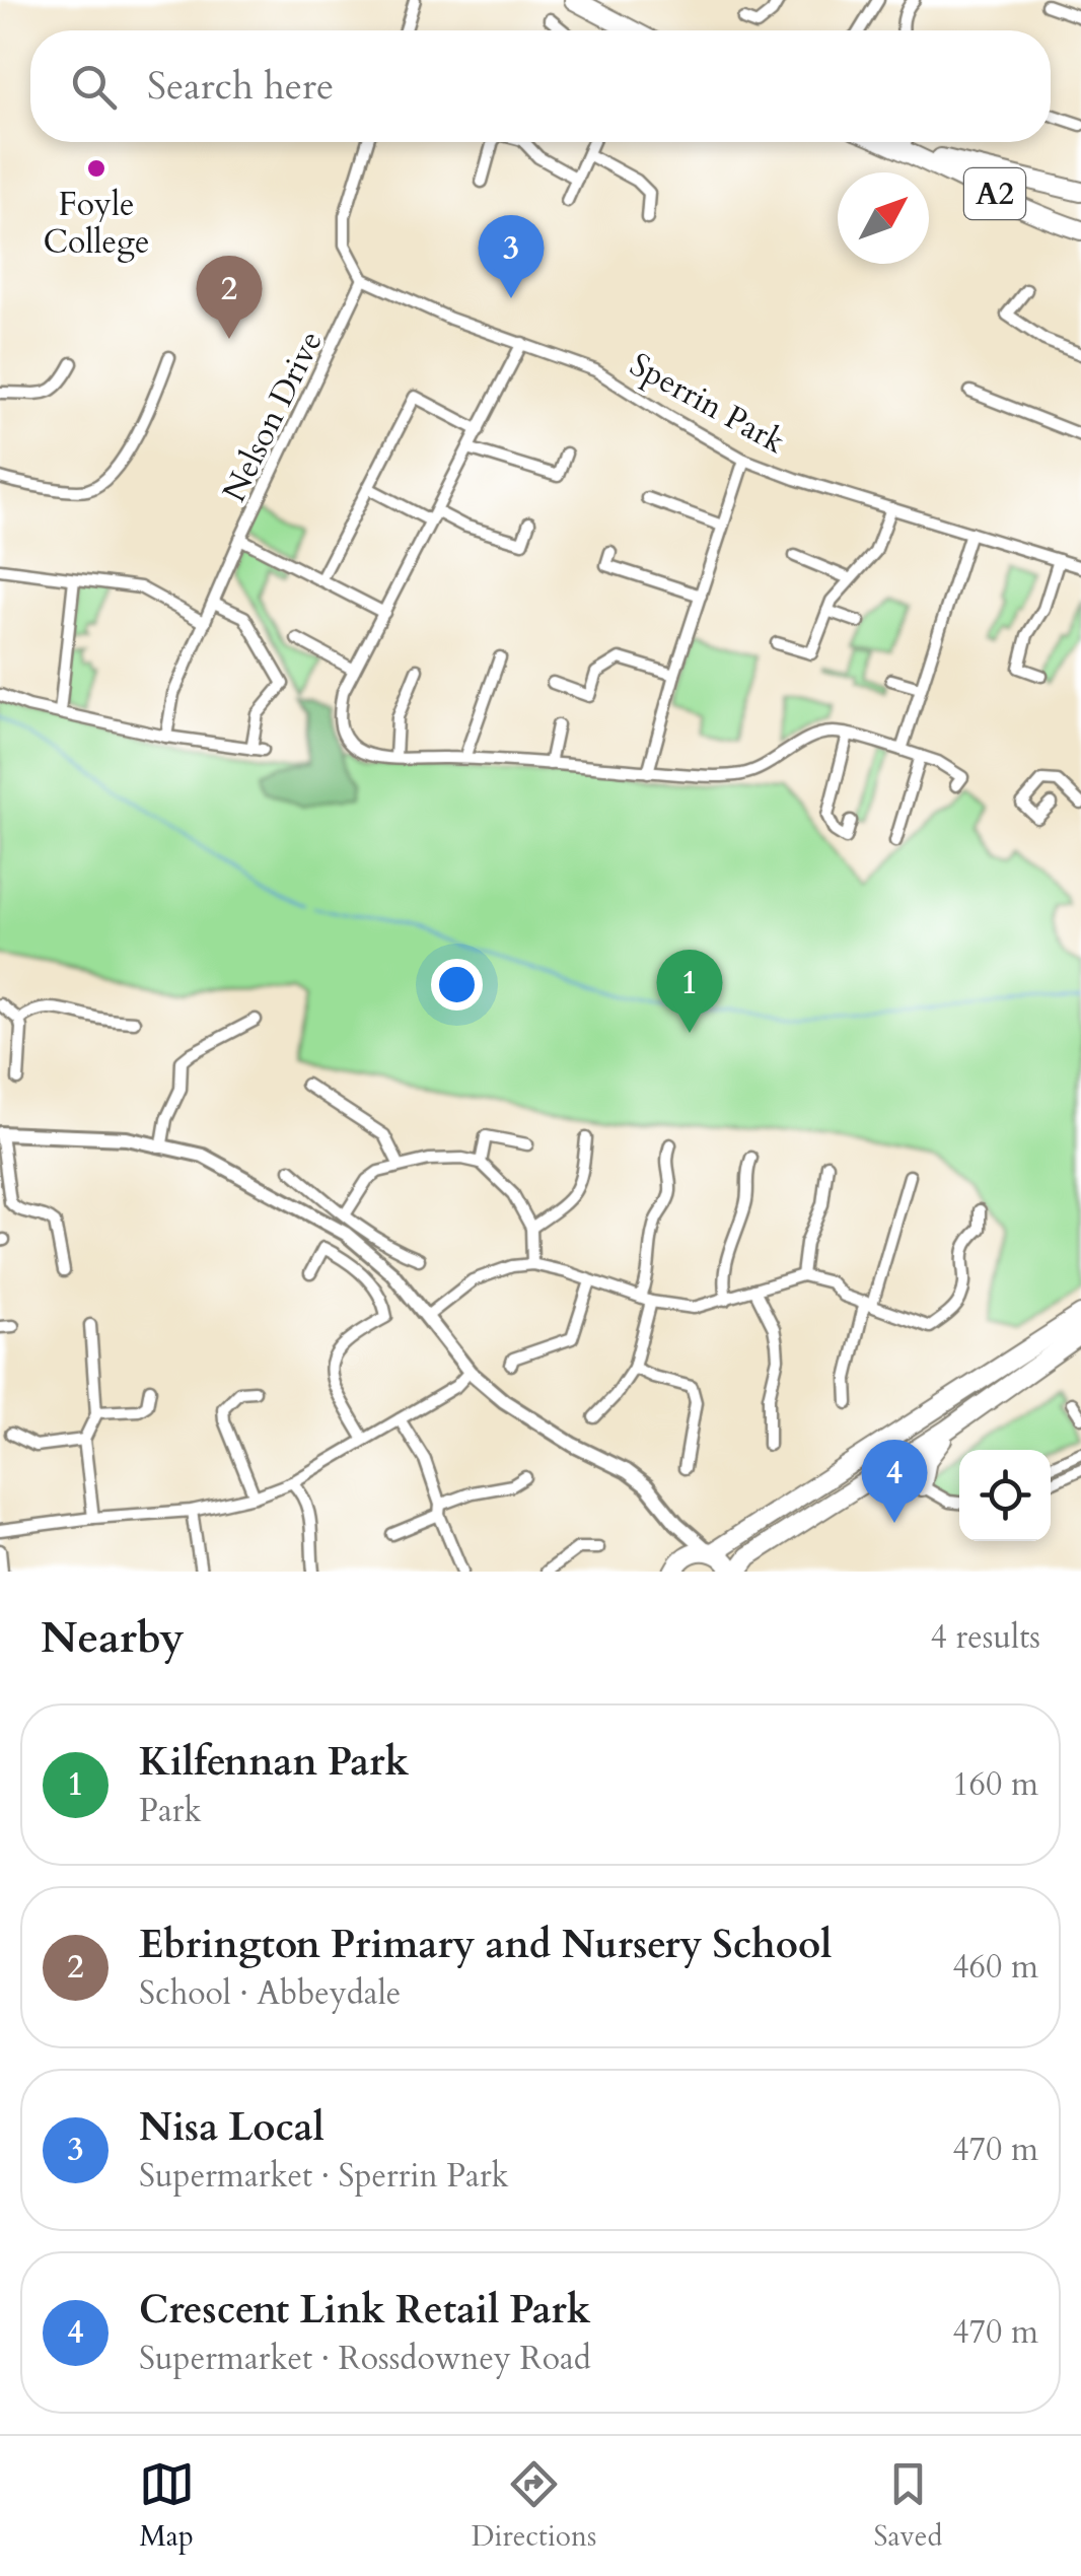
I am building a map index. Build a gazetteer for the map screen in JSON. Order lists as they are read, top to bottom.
{
  "streets": {
    "highway": ["A2"],
    "street": ["Sperrin Park", "Nelson Drive"]
  },
  "crossings": [
    ["Sperrin Park", "Nelson Drive"]
  ],
  "places": ["Foyle College"],
  "north": "top right",
  "page": {
    "search": "Search here",
    "pins": [
      "3",
      "2",
      "1",
      "4"
    ],
    "heading": ["Nearby", "4 results"],
    "list": [
      {
        "mark": "1",
        "name": "Kilfennan Park",
        "note": "Park",
        "value": "160 m"
      },
      {
        "mark": "2",
        "name": "Ebrington Primary and Nursery School",
        "note": "School · Abbeydale",
        "value": "460 m"
      },
      {
        "mark": "3",
        "name": "Nisa Local",
        "note": "Supermarket · Sperrin Park",
        "value": "470 m"
      },
      {
        "mark": "4",
        "name": "Crescent Link Retail Park",
        "note": "Supermarket · Rossdowney Road",
        "value": "470 m"
      }
    ],
    "nav": ["Map", "Directions", "Saved"]
  }
}
